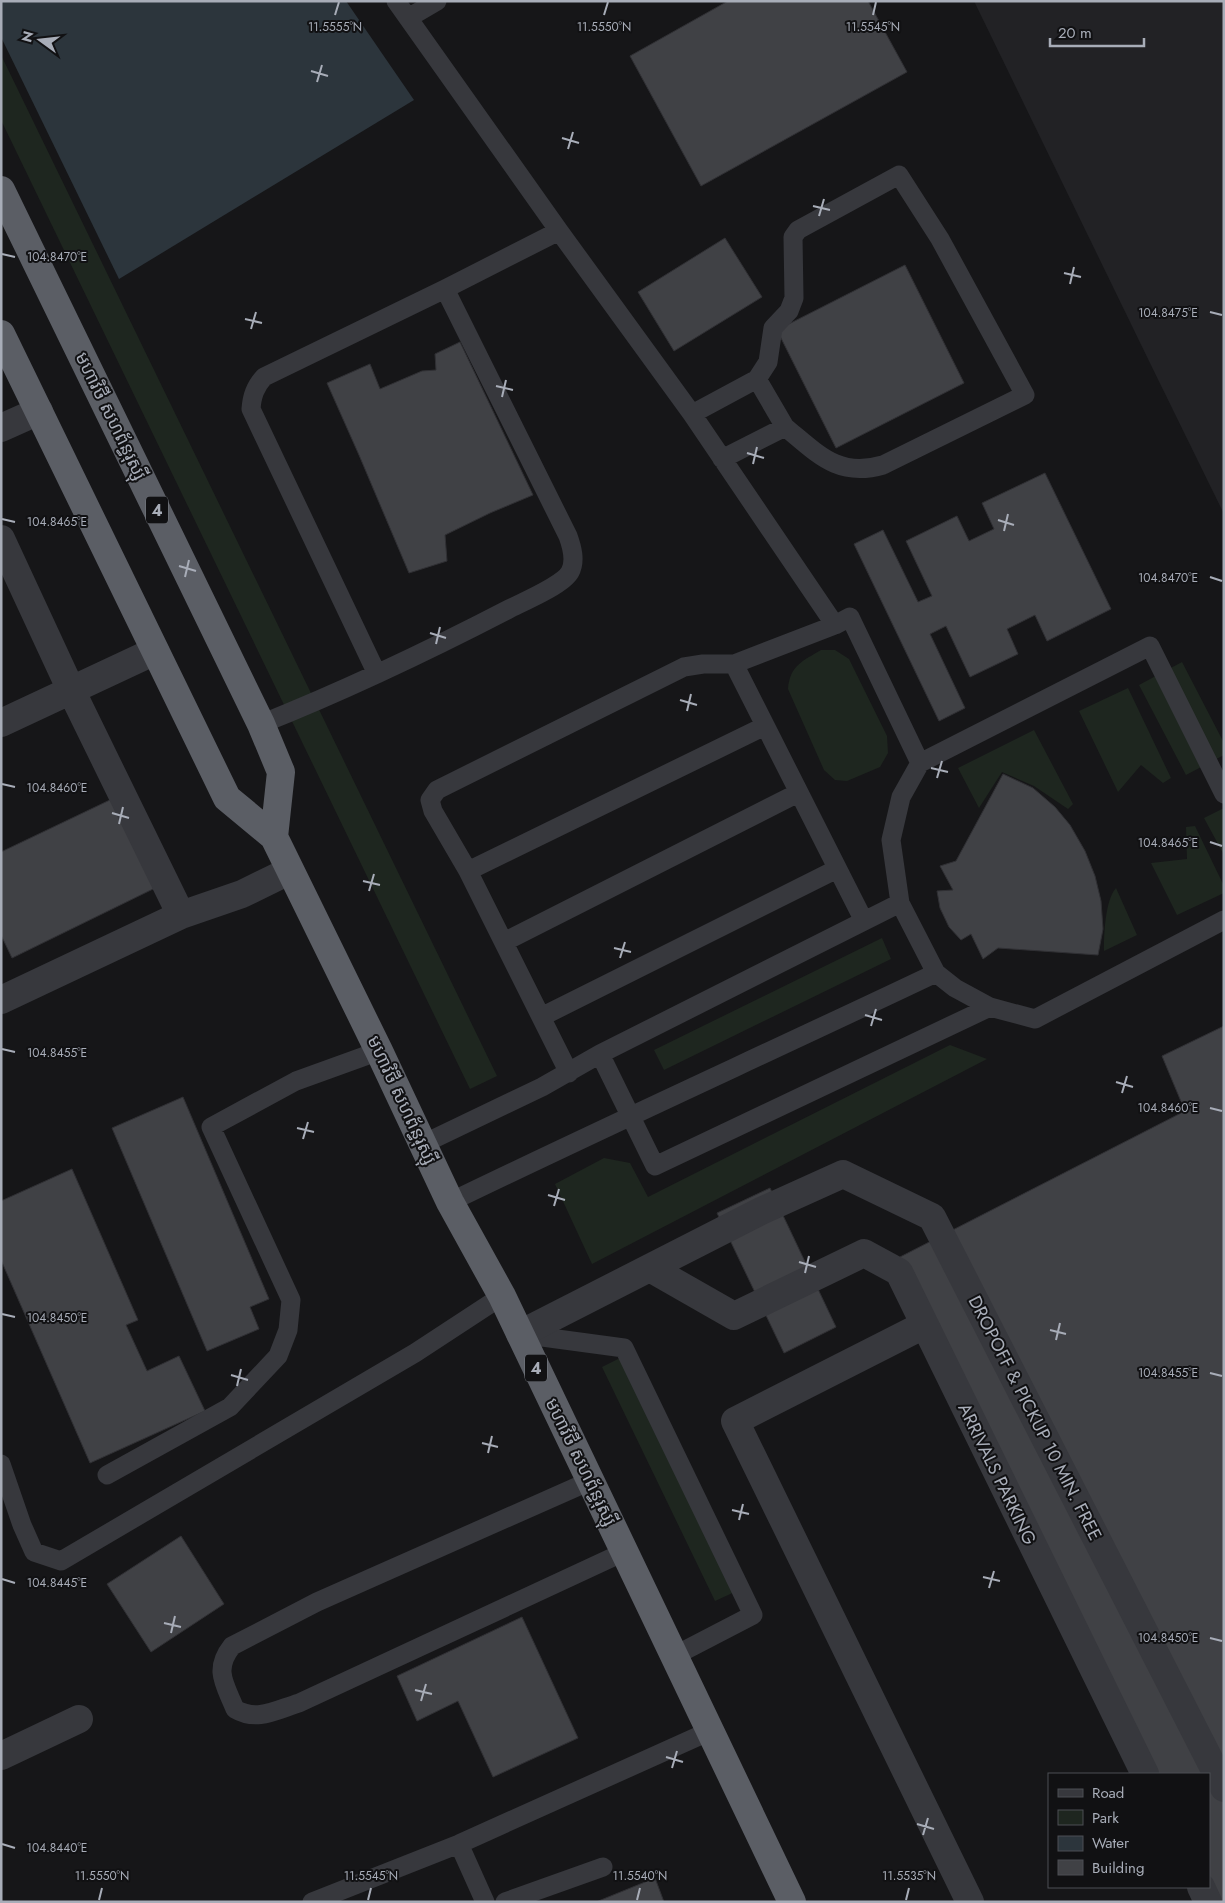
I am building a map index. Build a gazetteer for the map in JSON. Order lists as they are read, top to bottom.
{
  "streets": {
    "highway": ["មហាវិថី សហព័ន្ធរុស្ស៊ី", "4"],
    "street": ["DROPOFF & PICKUP 10 MIN. FREE", "ARRIVALS PARKING"]
  },
  "crossings": [
    ["DROPOFF & PICKUP 10 MIN. FREE", "ARRIVALS PARKING"]
  ],
  "legend": [
    "Road",
    "Park",
    "Water",
    "Building"
  ],
  "scale_bar": "20 m",
  "north": "left",
  "coordinates": [
    "11.5555°N",
    "11.5550°N",
    "11.5545°N",
    "104.8470°E",
    "104.8475°E",
    "104.8465°E",
    "104.8460°E",
    "104.8455°E",
    "104.8450°E",
    "104.8445°E",
    "104.8440°E",
    "11.5540°N",
    "11.5535°N"
  ]
}
